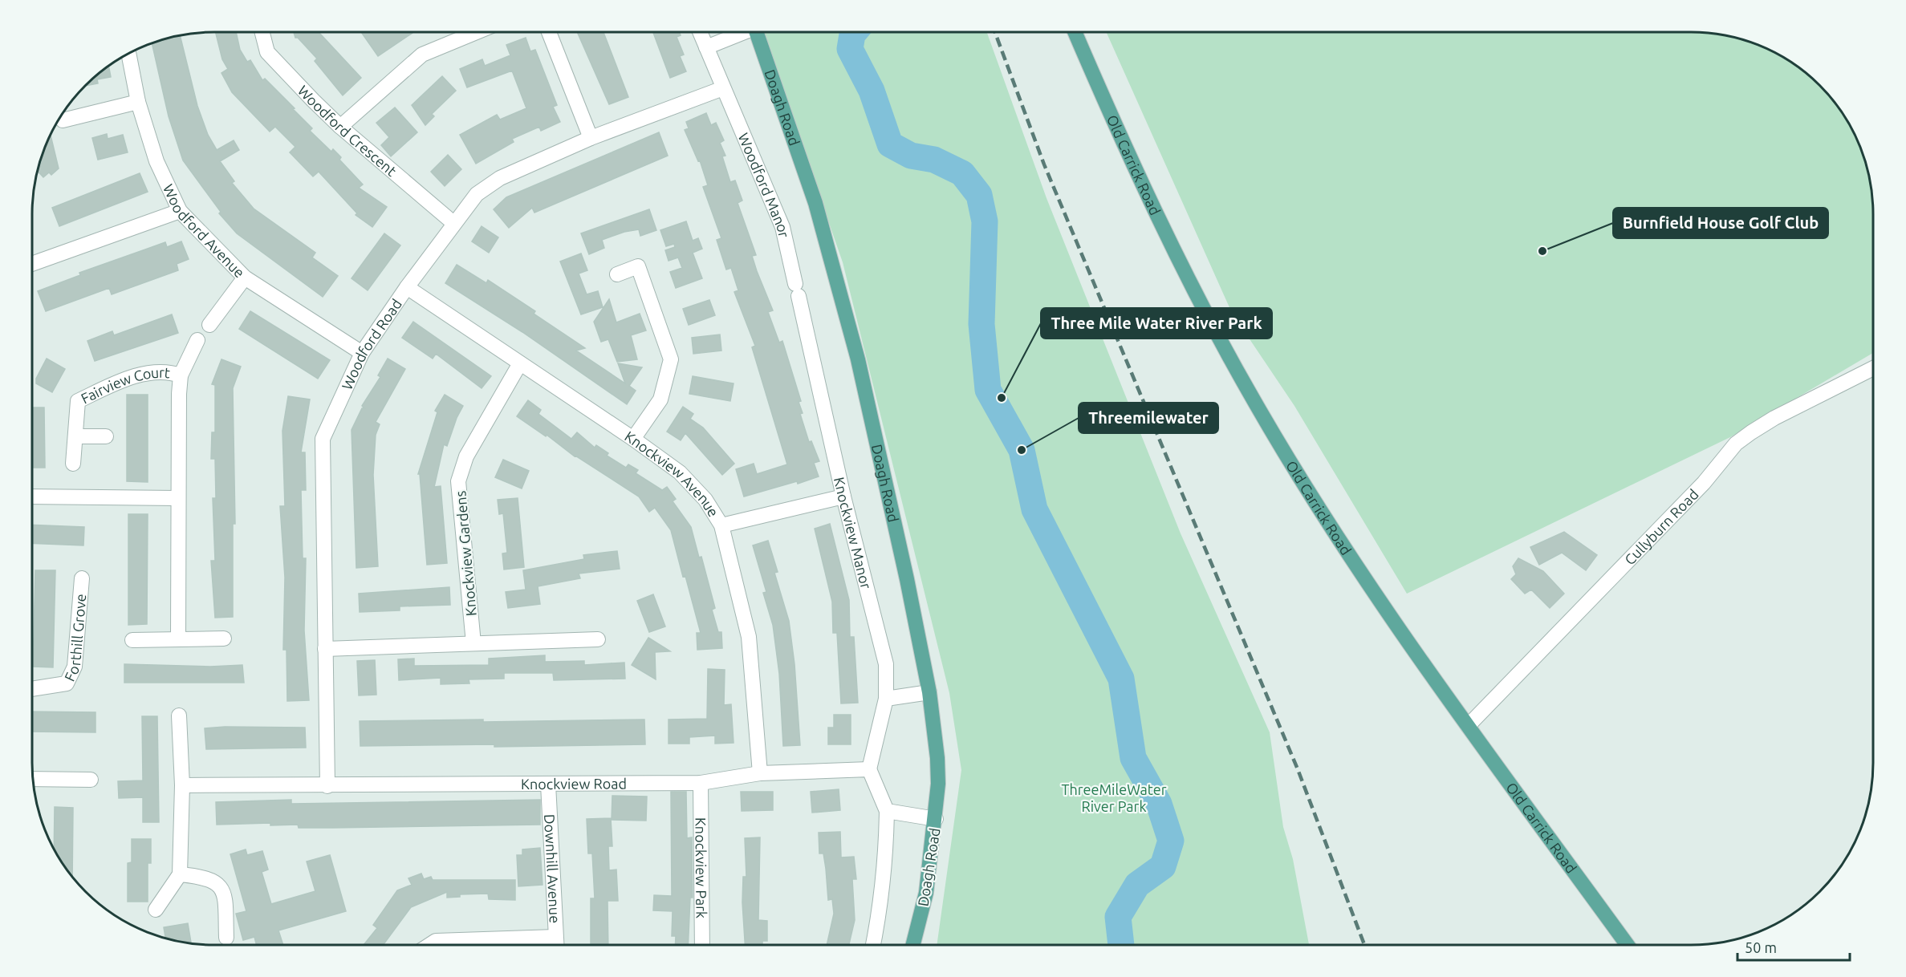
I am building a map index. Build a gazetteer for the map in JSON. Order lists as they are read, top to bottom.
{
  "streets": {
    "main road": ["Doagh Road", "Old Carrick Road"],
    "street": [
      "Woodford Crescent",
      "Woodford Manor",
      "Woodford Avenue",
      "Woodford Road",
      "Fairview Court",
      "Knockview Avenue",
      "Cullyburn Road",
      "Knockview Manor",
      "Knockview Gardens",
      "Forthill Grove",
      "Knockview Road",
      "Knockview Park",
      "Downhill Avenue"
    ]
  },
  "crossings": [
    ["Woodford Crescent", "Woodford Road"],
    ["Old Carrick Road", "Cullyburn Road"],
    ["Woodford Manor", "Woodford Road"],
    ["Woodford Manor", "Knockview Manor"],
    ["Woodford Avenue", "Woodford Road"],
    ["Woodford Road", "Knockview Avenue"],
    ["Woodford Road", "Knockview Road"],
    ["Knockview Avenue", "Knockview Gardens"],
    ["Knockview Avenue", "Knockview Road"],
    ["Knockview Manor", "Knockview Road"],
    ["Knockview Road", "Knockview Park"],
    ["Knockview Road", "Downhill Avenue"]
  ],
  "parks": ["ThreeMileWater River Park"],
  "places": ["Burnfield House Golf Club", "Three Mile Water River Park", "Threemilewater"],
  "scale_bar": "50 m"
}
